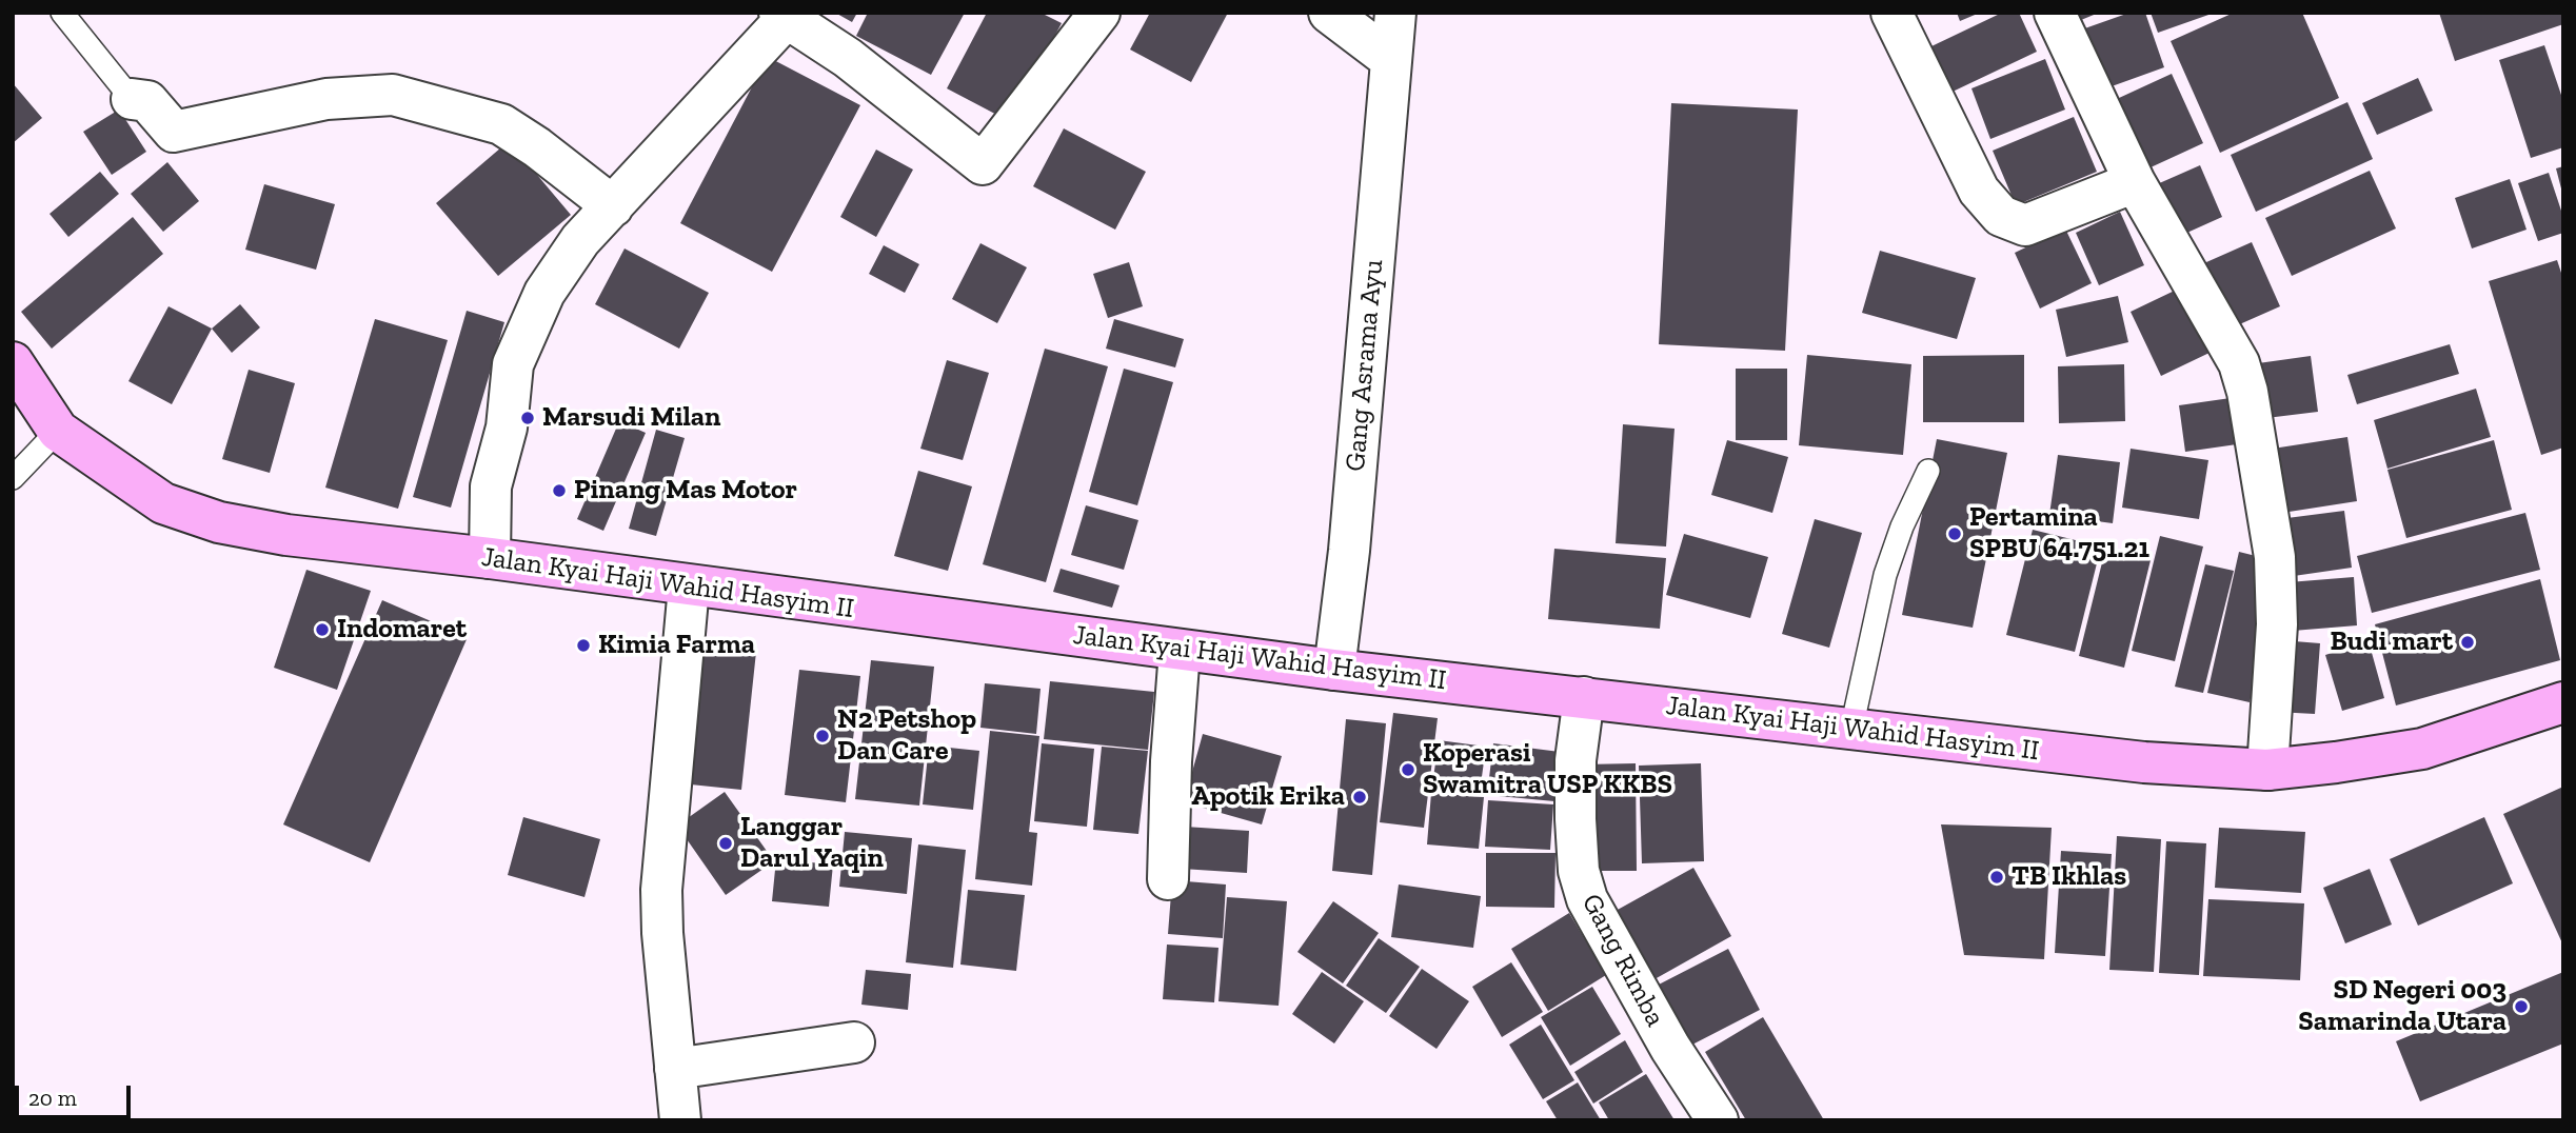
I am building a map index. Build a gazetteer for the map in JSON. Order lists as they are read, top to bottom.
{
  "streets": {
    "street": ["Gang Asrama Ayu", "Jalan Kyai Haji Wahid Hasyim II", "Gang Rimba"]
  },
  "crossings": [
    ["Gang Asrama Ayu", "Jalan Kyai Haji Wahid Hasyim II"],
    ["Jalan Kyai Haji Wahid Hasyim II", "Gang Rimba"]
  ],
  "places": [
    "Marsudi Milan",
    "Pinang Mas Motor",
    "Pertamina SPBU 64.751.21",
    "Indomaret",
    "Budi mart",
    "Kimia Farma",
    "N2 Petshop Dan Care",
    "Koperasi Swamitra USP KKBS",
    "Apotik Erika",
    "Langgar Darul Yaqin",
    "TB Ikhlas",
    "SD Negeri 003 Samarinda Utara"
  ],
  "scale_bar": "20 m"
}
